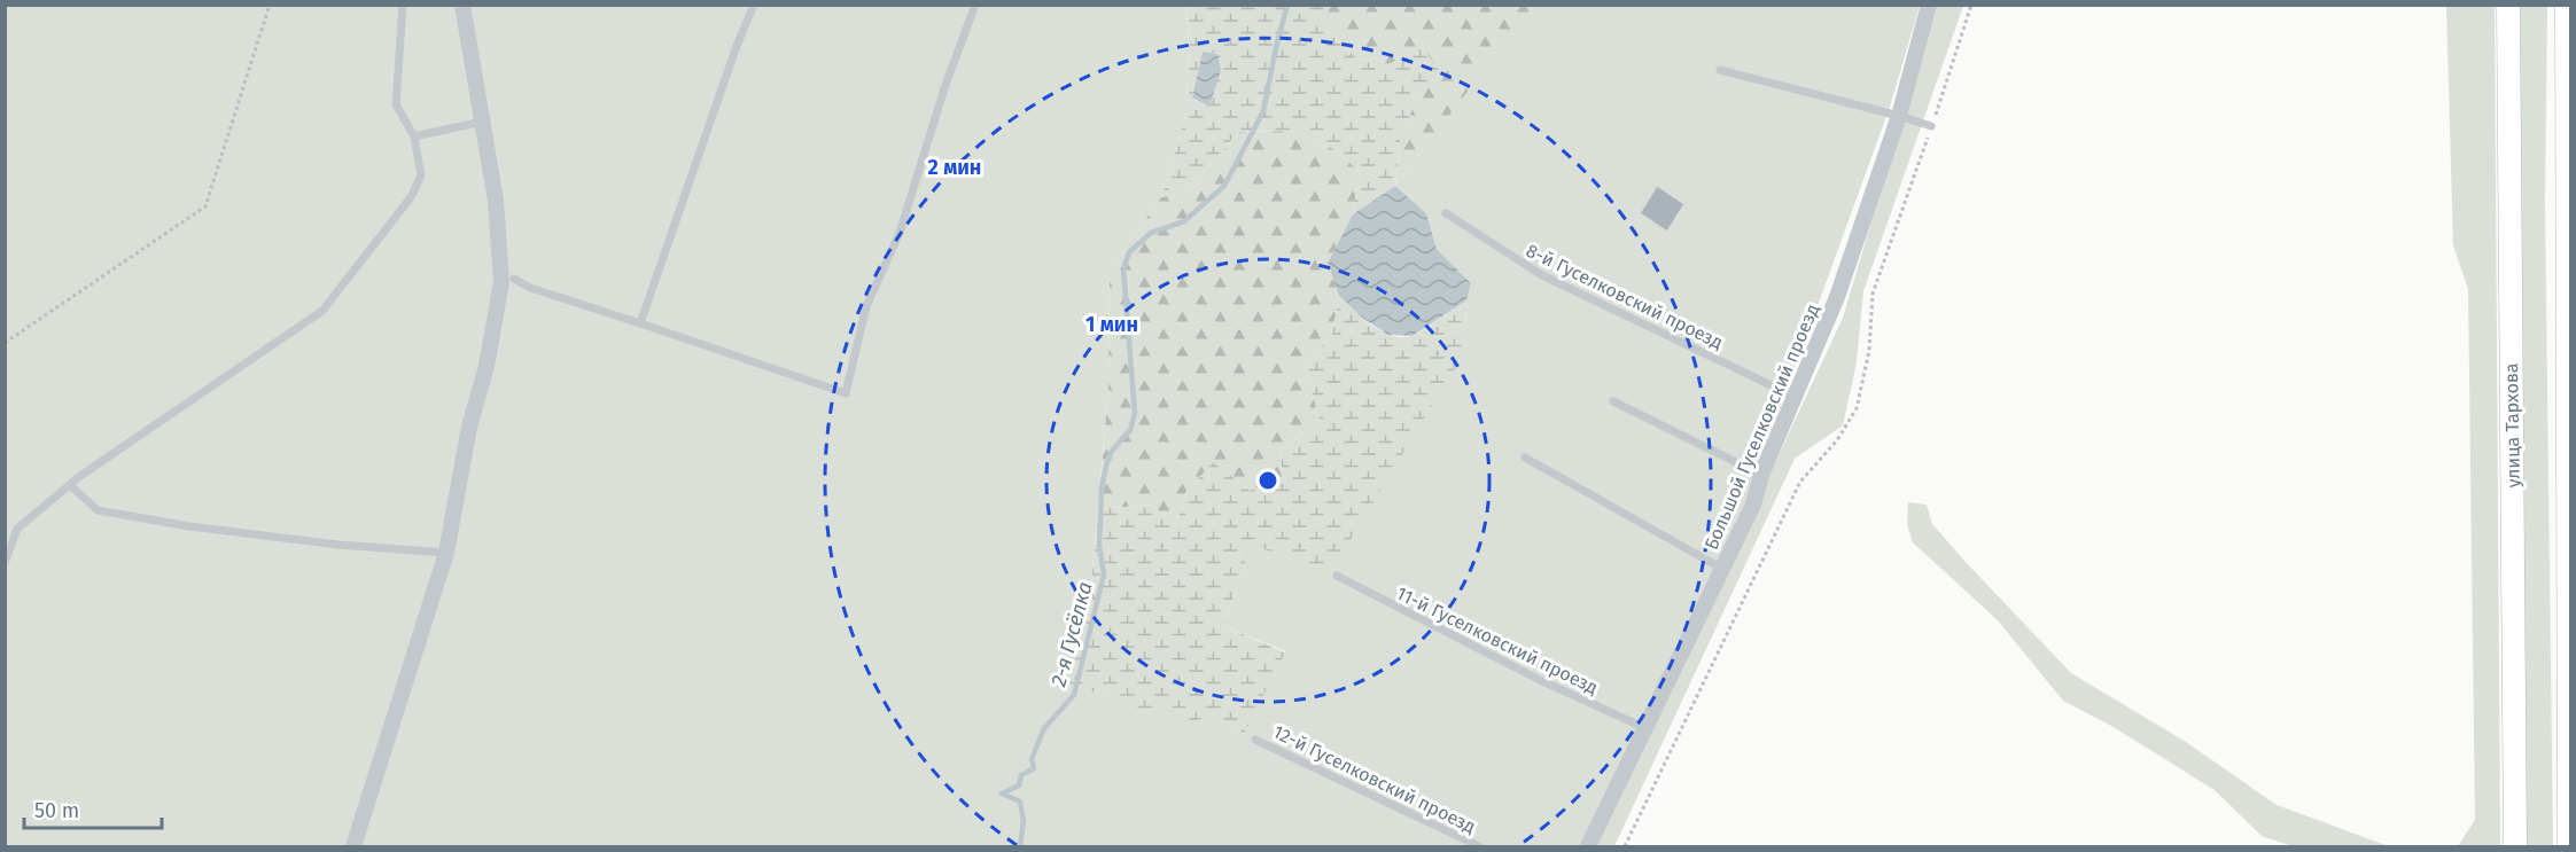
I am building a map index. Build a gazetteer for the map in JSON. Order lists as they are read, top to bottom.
{
  "streets": {
    "main road": ["улица Тархова"],
    "street": ["Большой Гуселковский проезд"],
    "lane": ["8-й Гуселковский проезд", "11-й Гуселковский проезд", "12-й Гуселковский проезд"]
  },
  "crossings": [
    ["8-й Гуселковский проезд", "Большой Гуселковский проезд"],
    ["Большой Гуселковский проезд", "11-й Гуселковский проезд"]
  ],
  "water": ["2-я Гусёлка"],
  "scale_bar": "50 m",
  "rings": ["2 мин", "1 мин"]
}
